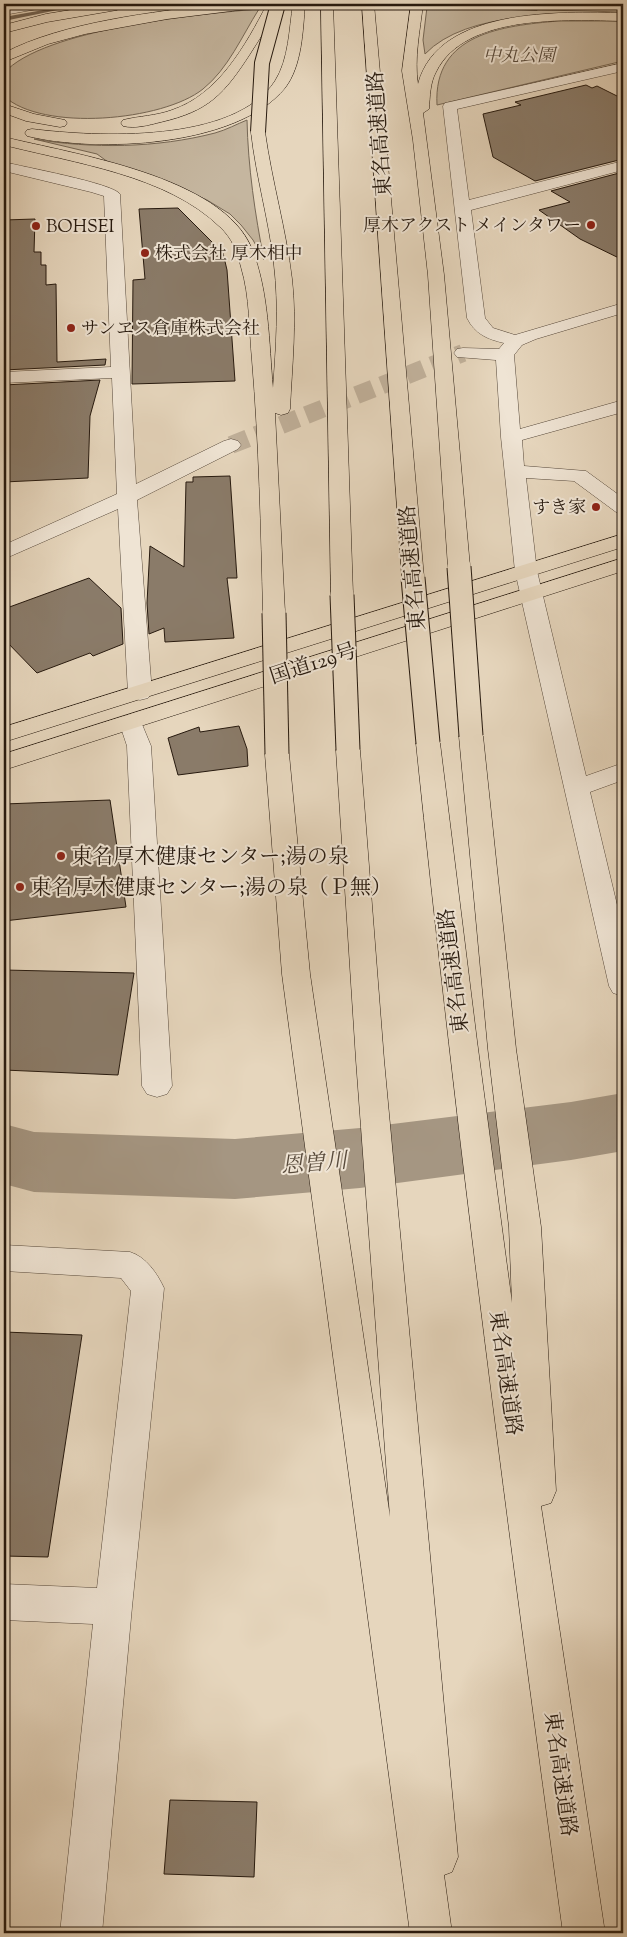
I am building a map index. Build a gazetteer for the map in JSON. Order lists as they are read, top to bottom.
{
  "streets": {
    "highway": ["東名高速道路", "国道129号"]
  },
  "water": ["恩曽川"],
  "parks": ["中丸公園"],
  "places": [
    "厚木アクスト メインタワー",
    "BOHSEI",
    "株式会社 厚木相中",
    "サンヱス倉庫株式会社",
    "すき家",
    "東名厚木健康センター;湯の泉",
    "東名厚木健康センター;湯の泉（Ｐ無）"
  ]
}
